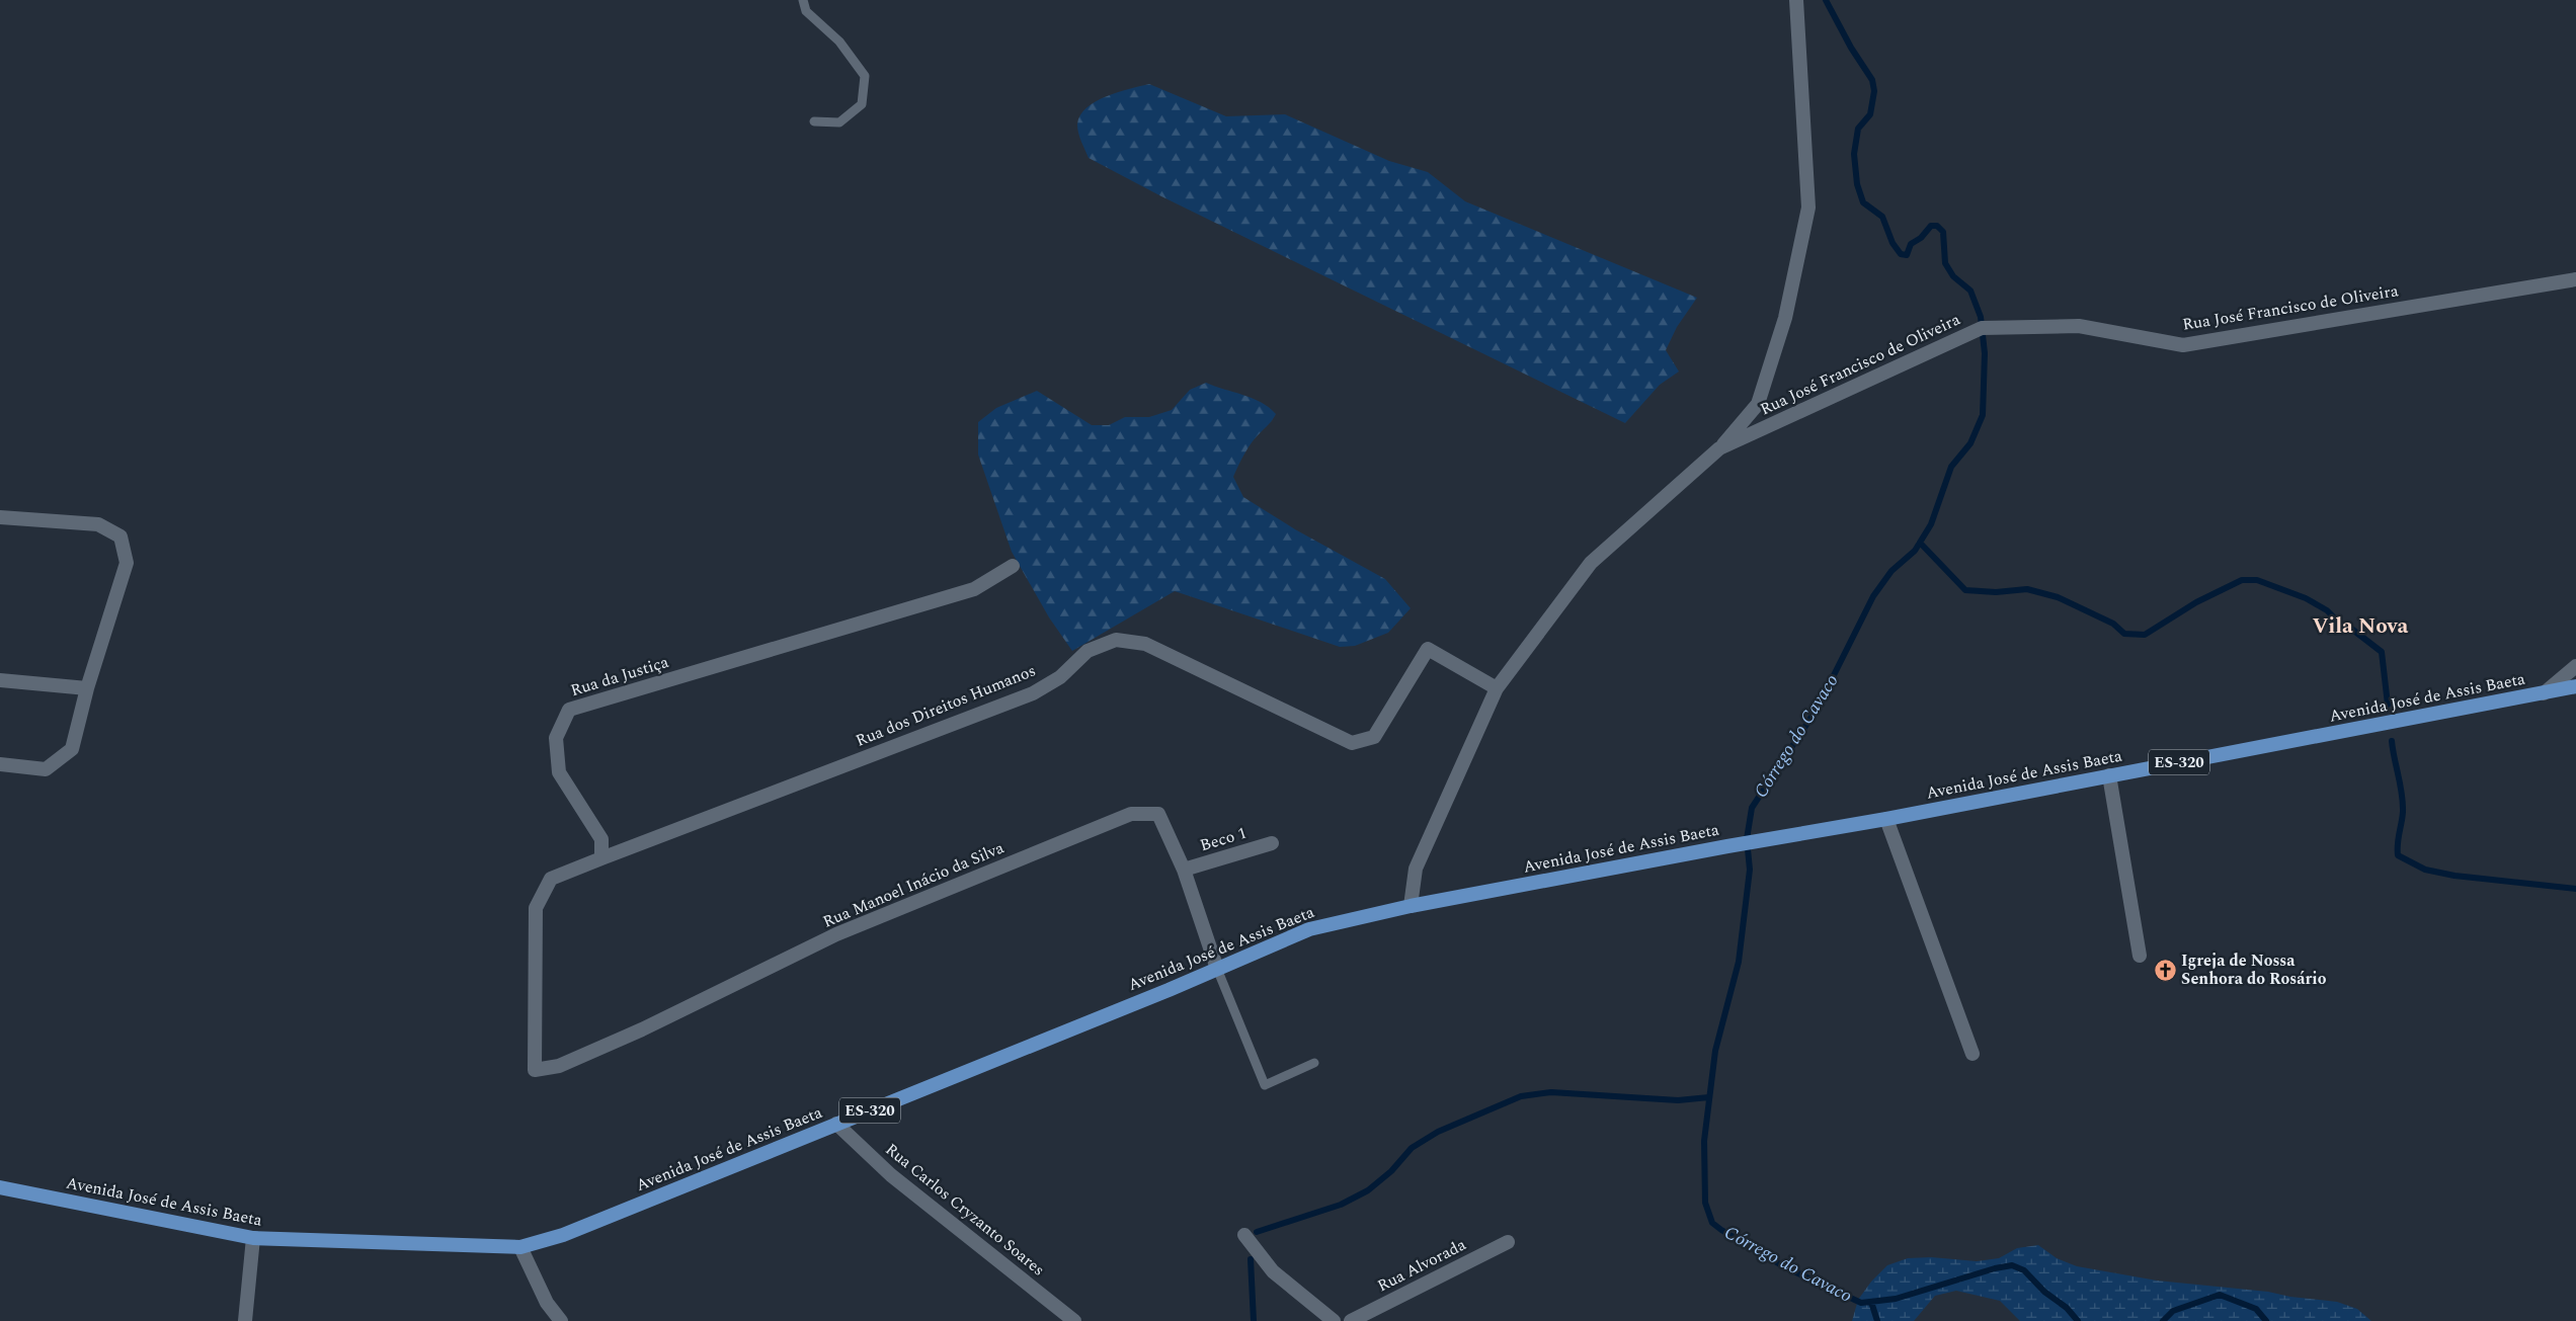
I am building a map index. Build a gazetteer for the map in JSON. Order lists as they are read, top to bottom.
{
  "streets": {
    "main road": ["Avenida José de Assis Baeta", "ES-320"],
    "street": [
      "Rua José Francisco de Oliveira",
      "Rua da Justiça",
      "Rua dos Direitos Humanos",
      "Beco 1",
      "Rua Manoel Inácio da Silva",
      "Rua Carlos Cryzanto Soares",
      "Rua Alvorada"
    ]
  },
  "crossings": [
    ["Rua José Francisco de Oliveira", "Avenida José de Assis Baeta"],
    ["Rua José Francisco de Oliveira", "Rua dos Direitos Humanos"],
    ["Rua da Justiça", "Rua dos Direitos Humanos"],
    ["Rua da Justiça", "Rua Manoel Inácio da Silva"],
    ["Avenida José de Assis Baeta", "Rua Manoel Inácio da Silva"],
    ["Avenida José de Assis Baeta", "Rua Carlos Cryzanto Soares"],
    ["Rua dos Direitos Humanos", "Rua Manoel Inácio da Silva"],
    ["Beco 1", "Rua Manoel Inácio da Silva"]
  ],
  "districts": ["Vila Nova"],
  "water": ["Córrego do Cavaco"],
  "places": {
    "church": ["Igreja de Nossa Senhora do Rosário"]
  }
}
